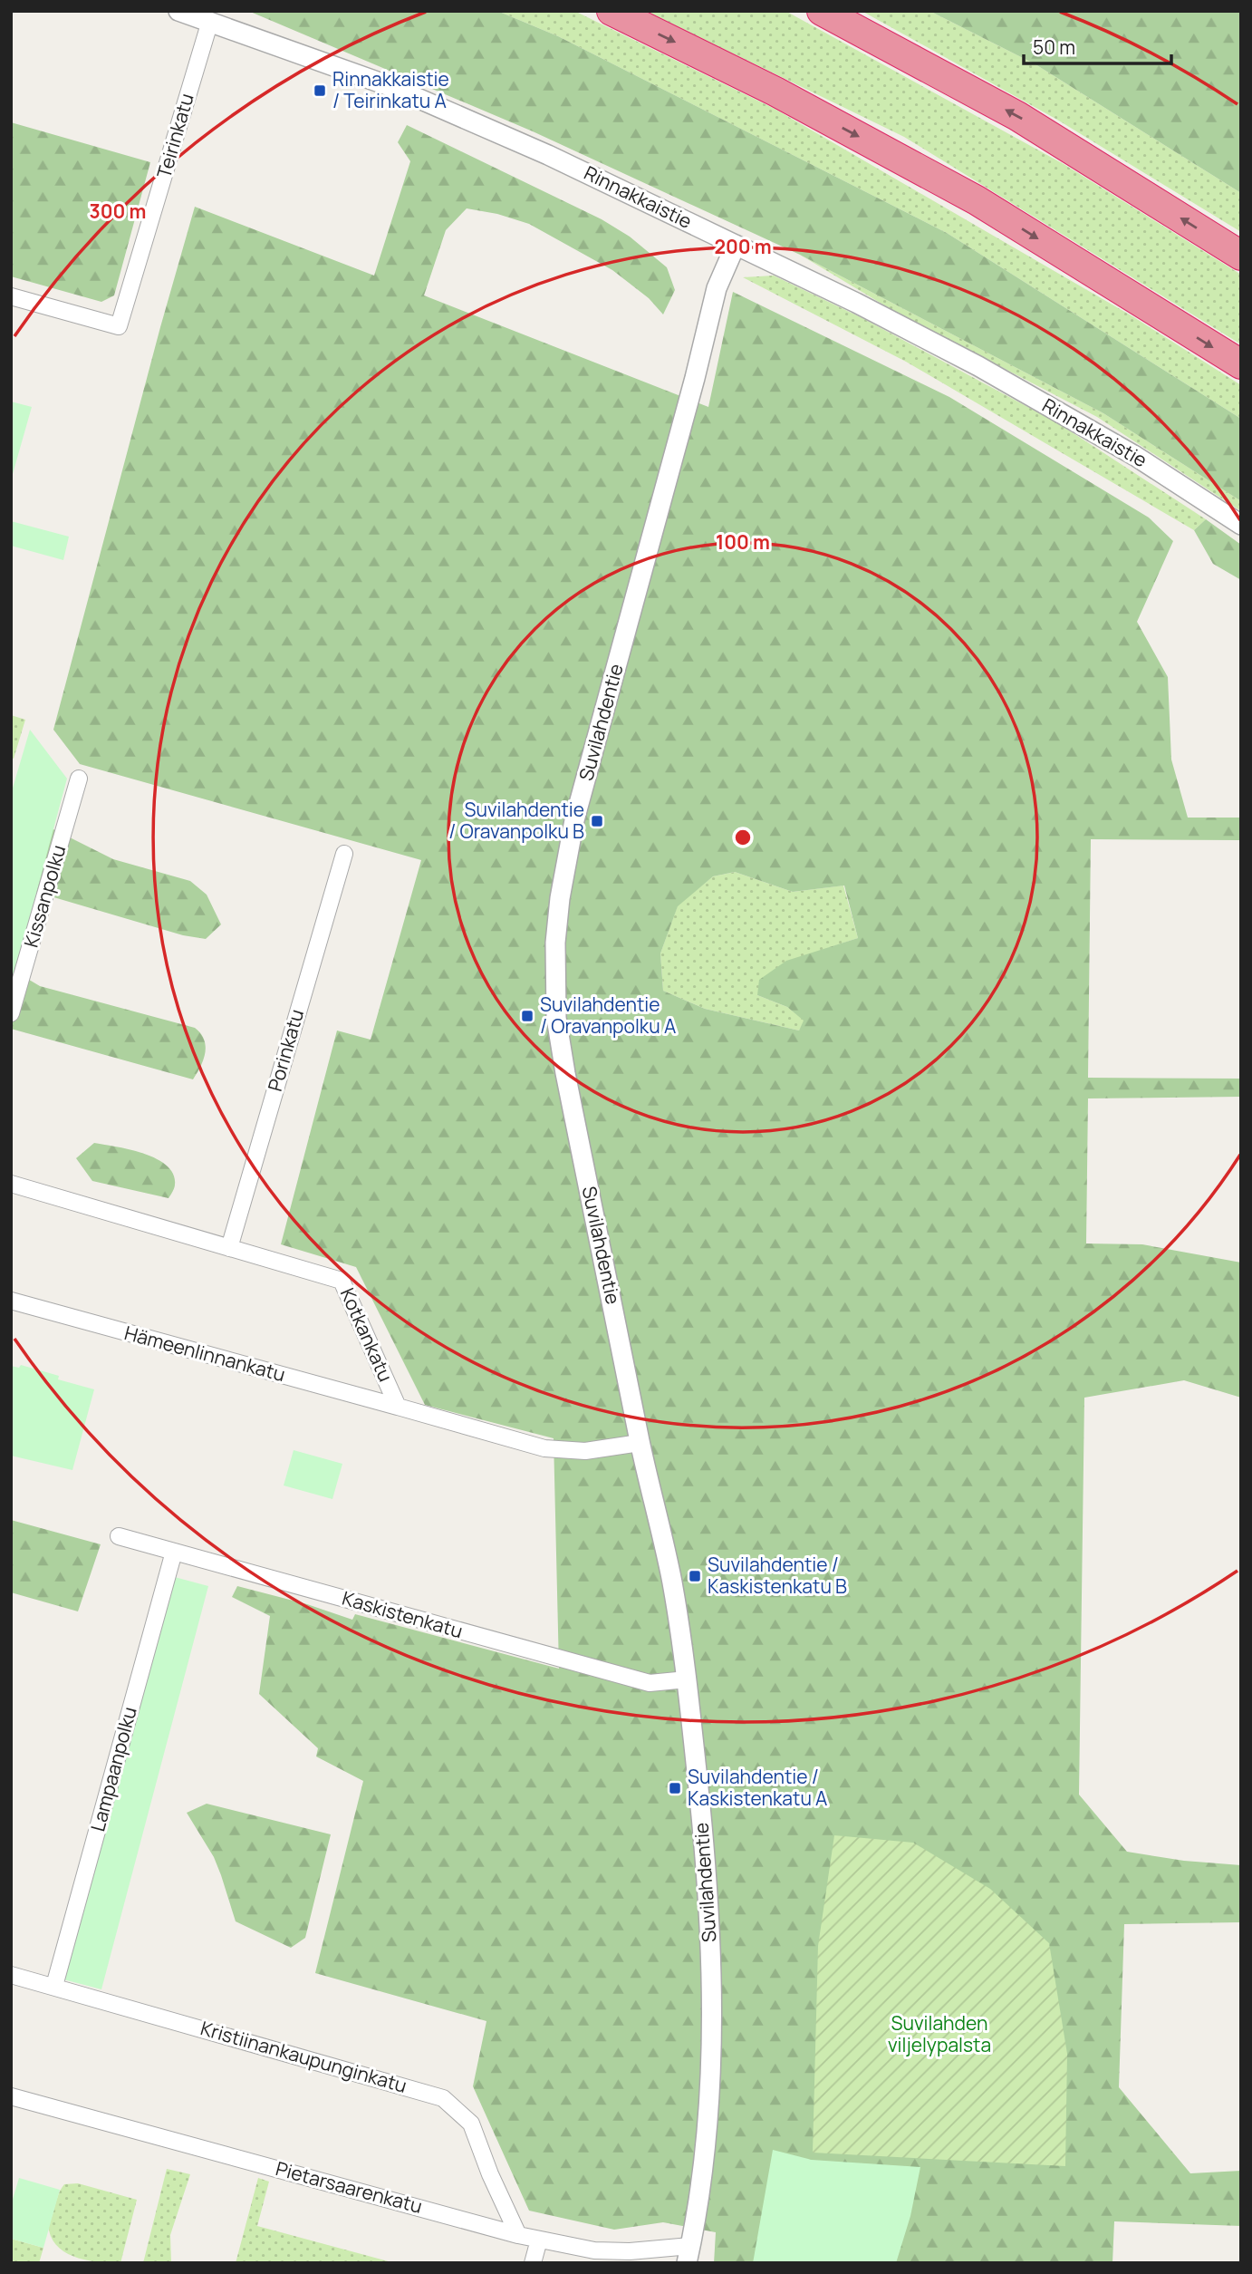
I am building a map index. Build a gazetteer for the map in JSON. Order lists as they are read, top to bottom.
{
  "streets": {
    "street": [
      "Teirinkatu",
      "Rinnakkaistie",
      "Suvilahdentie",
      "Kissanpolku",
      "Porinkatu",
      "Kotkankatu",
      "Hämeenlinnankatu",
      "Kaskistenkatu",
      "Lampaanpolku",
      "Kristiinankaupunginkatu",
      "Pietarsaarenkatu"
    ]
  },
  "crossings": [
    ["Teirinkatu", "Rinnakkaistie"],
    ["Rinnakkaistie", "Suvilahdentie"],
    ["Suvilahdentie", "Kaskistenkatu"],
    ["Suvilahdentie", "Pietarsaarenkatu"],
    ["Porinkatu", "Kotkankatu"],
    ["Kotkankatu", "Hämeenlinnankatu"],
    ["Kaskistenkatu", "Lampaanpolku"],
    ["Lampaanpolku", "Kristiinankaupunginkatu"],
    ["Kristiinankaupunginkatu", "Pietarsaarenkatu"]
  ],
  "parks": ["Suvilahden viljelypalsta"],
  "places": {
    "transit": [
      "Rinnakkaistie / Teirinkatu A",
      "Suvilahdentie / Oravanpolku B",
      "Suvilahdentie / Oravanpolku A",
      "Suvilahdentie / Kaskistenkatu B",
      "Suvilahdentie / Kaskistenkatu A"
    ]
  },
  "scale_bar": "50 m",
  "rings": ["300 m", "200 m", "100 m"]
}
